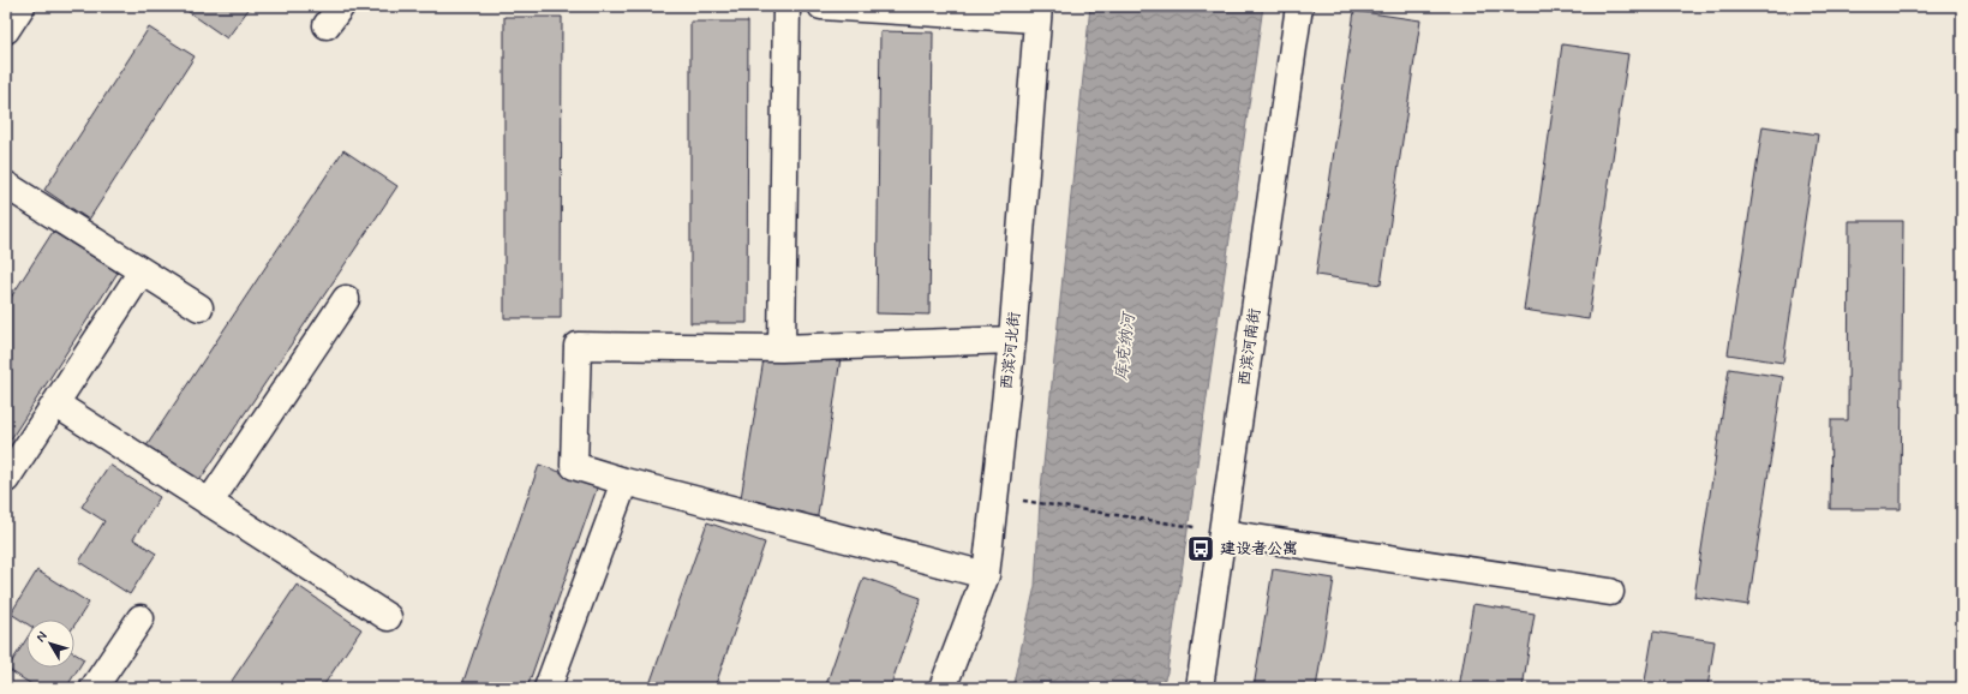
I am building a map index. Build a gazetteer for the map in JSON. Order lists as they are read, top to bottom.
{
  "streets": {
    "street": ["西滨河南街", "西滨河北街"]
  },
  "water": ["库克纳河"],
  "places": {
    "bus stop": ["建设者公寓"]
  },
  "north": "top left"
}
